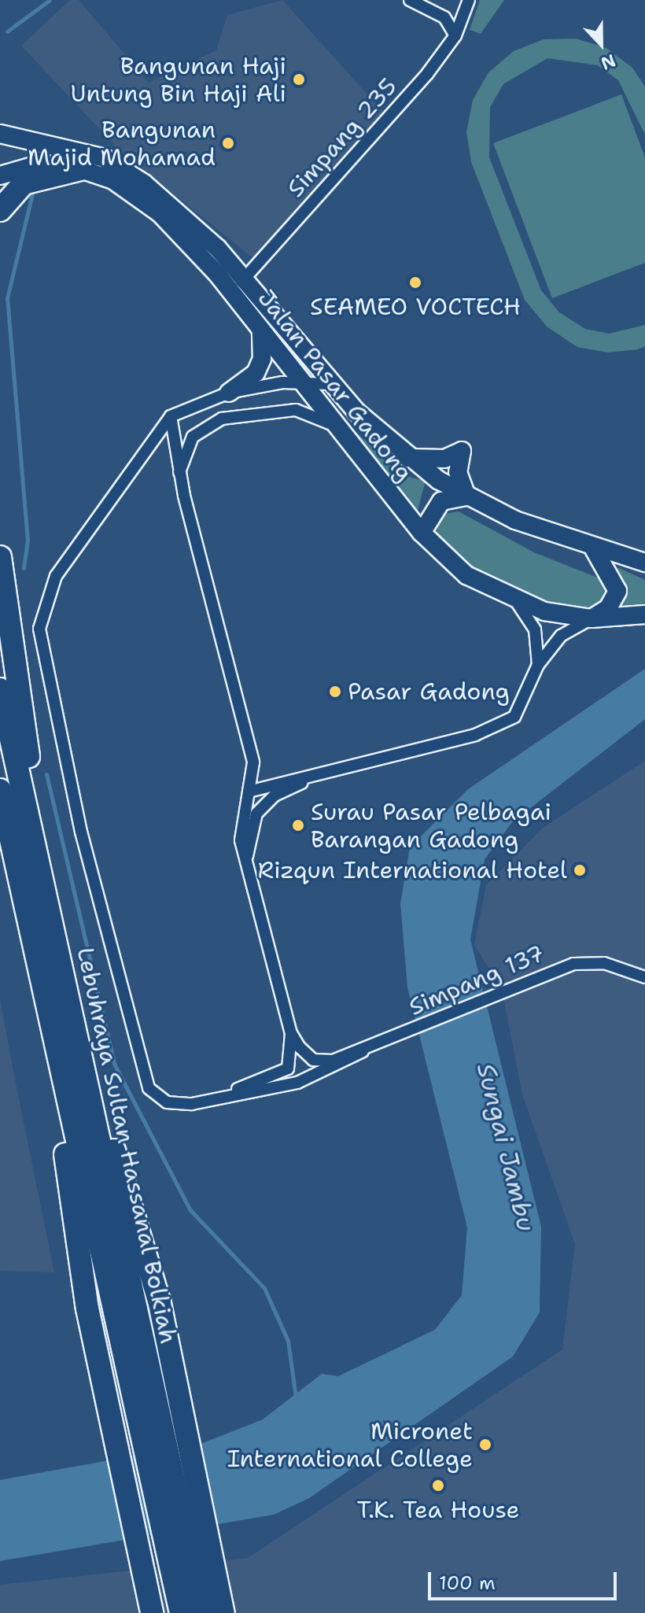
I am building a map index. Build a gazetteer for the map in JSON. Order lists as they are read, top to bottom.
{
  "streets": {
    "highway": ["Lebuhraya Sultan Hassanal Bolkiah"],
    "street": ["Simpang 235", "Jalan Pasar Gadong", "Simpang 137"]
  },
  "crossings": [
    ["Simpang 235", "Jalan Pasar Gadong"]
  ],
  "water": ["Sungai Jambu"],
  "places": [
    "Bangunan Haji Untung Bin Haji Ali",
    "Bangunan Majid Mohamad",
    "SEAMEO VOCTECH",
    "Pasar Gadong",
    "Surau Pasar Pelbagai Barangan Gadong",
    "Rizqun International Hotel",
    "Micronet International College",
    "T.K. Tea House"
  ],
  "scale_bar": "100 m",
  "north": "bottom"
}
